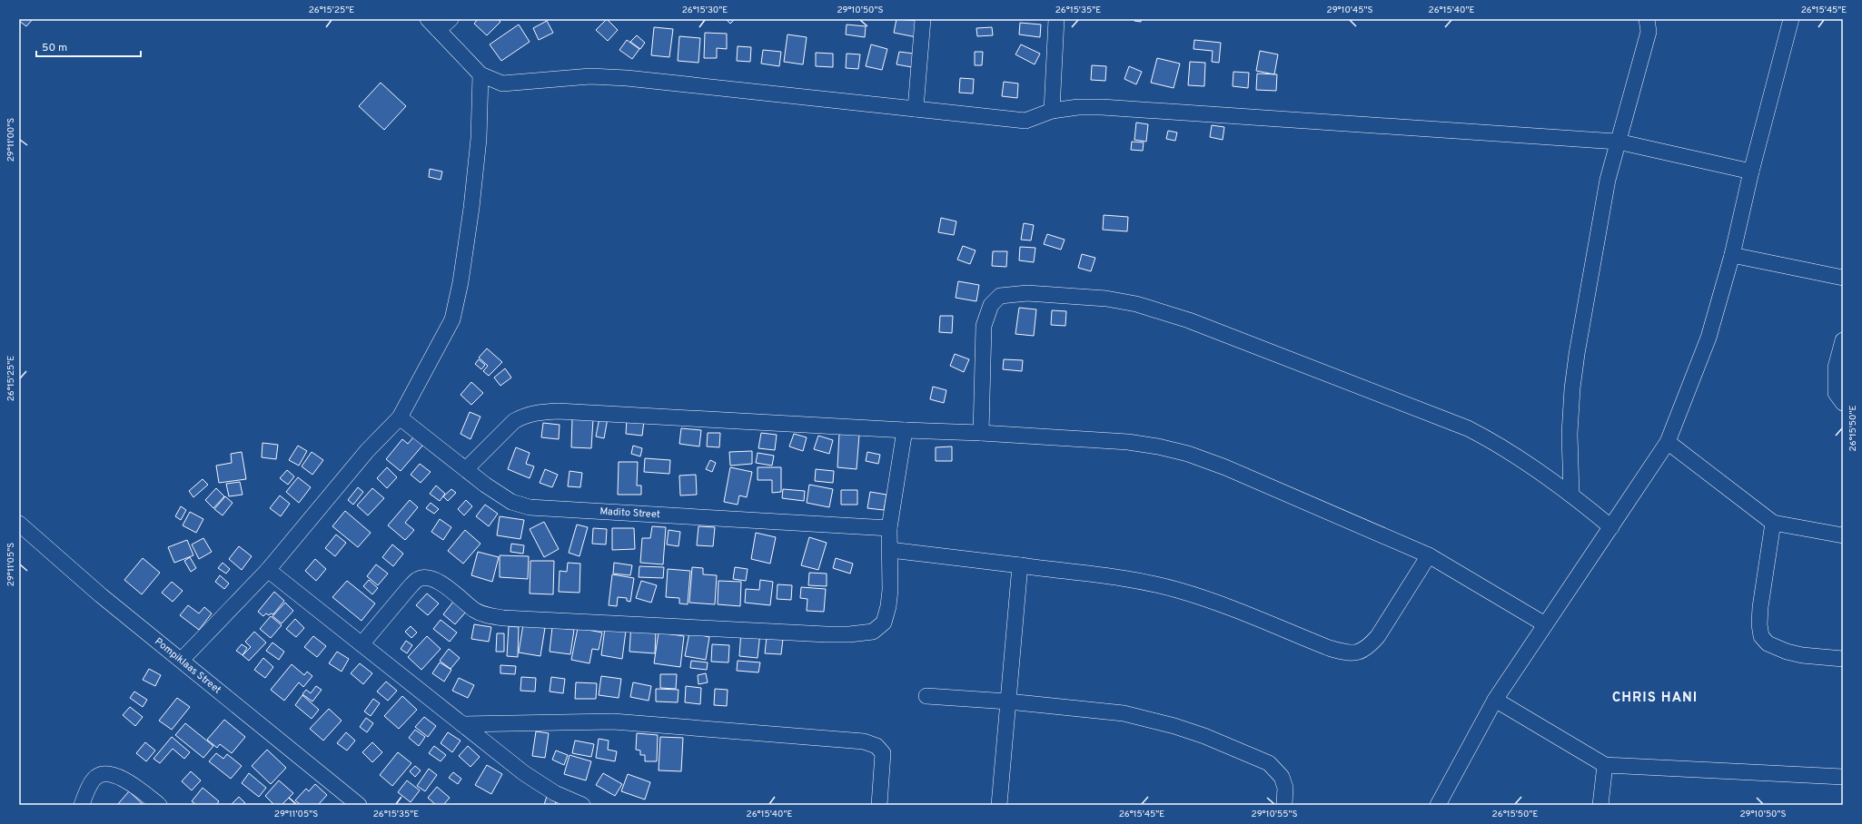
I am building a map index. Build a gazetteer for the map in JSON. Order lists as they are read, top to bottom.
{
  "streets": {
    "street": ["Madito Street", "Pompiklaas Street"]
  },
  "districts": ["CHRIS HANI"],
  "scale_bar": "50 m",
  "coordinates": [
    "26°15'25\"E",
    "26°15'30\"E",
    "29°10'50\"S",
    "26°15'35\"E",
    "29°10'45\"S",
    "26°15'40\"E",
    "26°15'45\"E",
    "29°11'00\"S",
    "26°15'50\"E",
    "29°11'05\"S",
    "29°10'55\"S"
  ]
}
